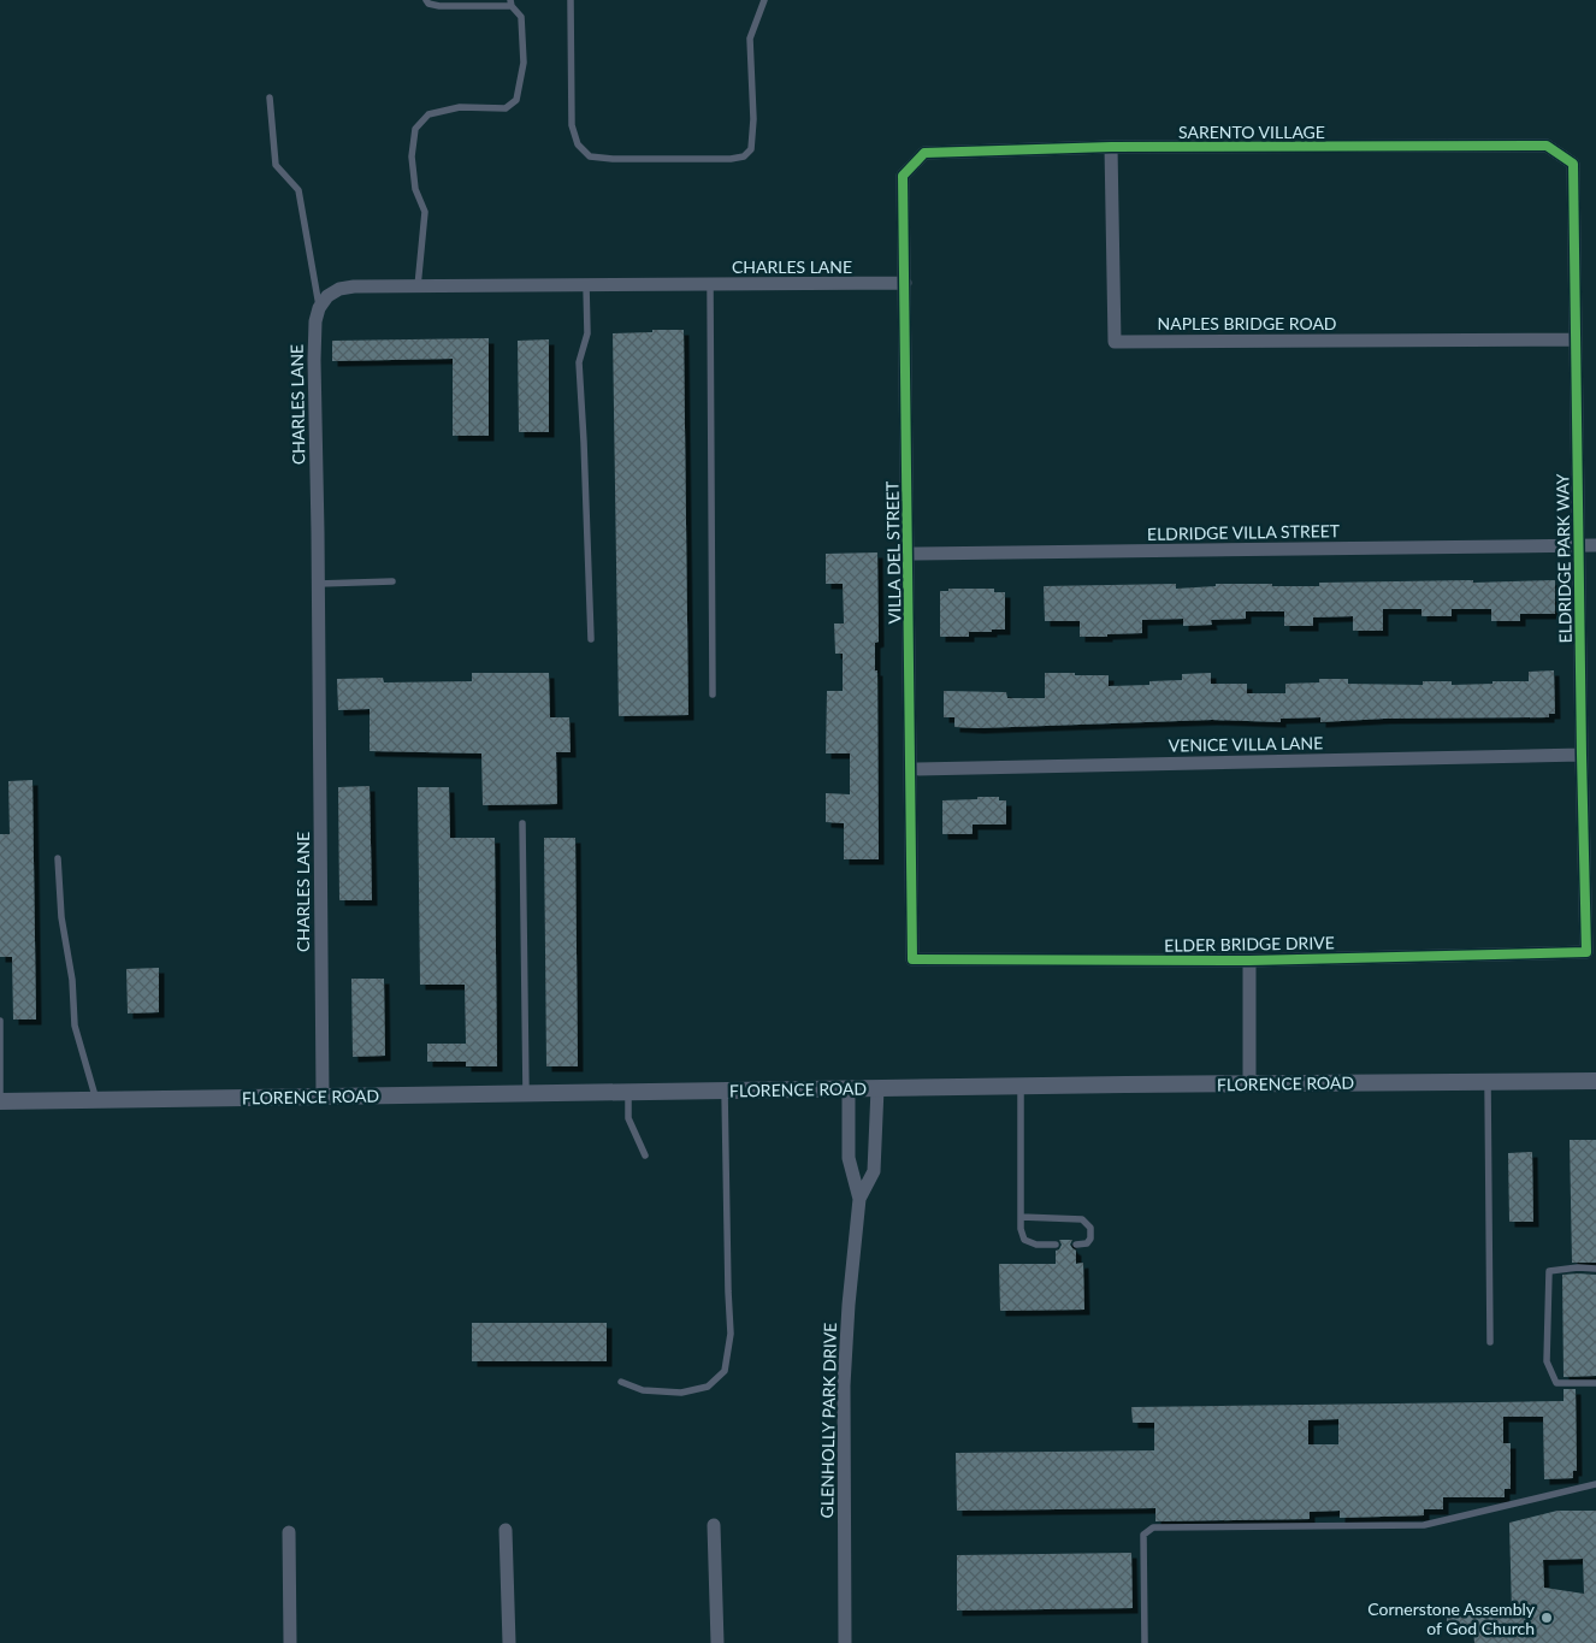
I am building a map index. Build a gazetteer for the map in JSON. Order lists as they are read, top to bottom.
{
  "streets": {
    "street": [
      "SARENTO VILLAGE",
      "CHARLES LANE",
      "NAPLES BRIDGE ROAD",
      "ELDRIDGE VILLA STREET",
      "VILLA DEL STREET",
      "ELDRIDGE PARK WAY",
      "VENICE VILLA LANE",
      "ELDER BRIDGE DRIVE",
      "FLORENCE ROAD",
      "GLENHOLLY PARK DRIVE"
    ]
  },
  "crossings": [
    ["SARENTO VILLAGE", "NAPLES BRIDGE ROAD"],
    ["SARENTO VILLAGE", "VILLA DEL STREET"],
    ["SARENTO VILLAGE", "ELDRIDGE PARK WAY"],
    ["CHARLES LANE", "VILLA DEL STREET"],
    ["CHARLES LANE", "FLORENCE ROAD"],
    ["NAPLES BRIDGE ROAD", "ELDRIDGE PARK WAY"],
    ["ELDRIDGE VILLA STREET", "VILLA DEL STREET"],
    ["ELDRIDGE VILLA STREET", "ELDRIDGE PARK WAY"],
    ["VILLA DEL STREET", "VENICE VILLA LANE"],
    ["VILLA DEL STREET", "ELDER BRIDGE DRIVE"],
    ["ELDRIDGE PARK WAY", "VENICE VILLA LANE"],
    ["ELDRIDGE PARK WAY", "ELDER BRIDGE DRIVE"],
    ["FLORENCE ROAD", "GLENHOLLY PARK DRIVE"]
  ],
  "places": ["Cornerstone Assembly of God Church"]
}
